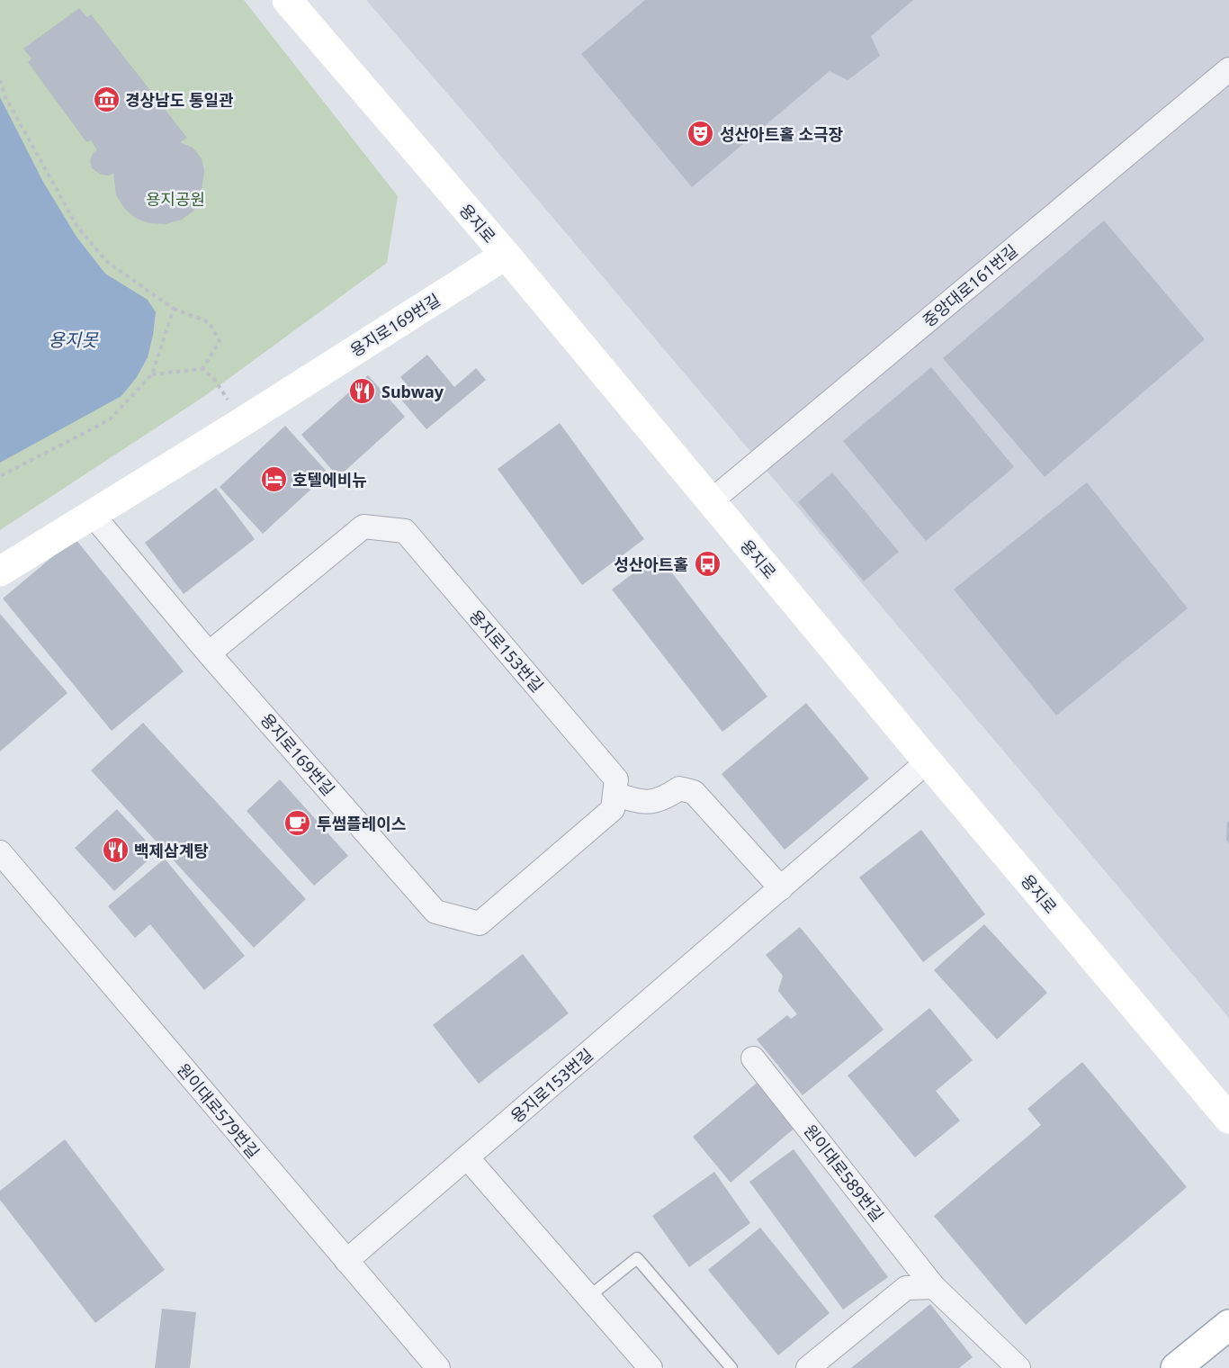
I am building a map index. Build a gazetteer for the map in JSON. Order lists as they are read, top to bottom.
{
  "streets": {
    "main road": ["용지로", "용지로169번길"],
    "street": [
      "중앙대로161번길",
      "용지로153번길",
      "원이대로579번길",
      "원이대로589번길"
    ]
  },
  "crossings": [
    ["용지로", "중앙대로161번길"],
    ["용지로", "용지로169번길"],
    ["용지로", "용지로153번길"],
    ["용지로169번길", "용지로153번길"],
    ["용지로153번길", "원이대로579번길"]
  ],
  "water": ["용지못"],
  "parks": ["용지공원"],
  "places": {
    "museum": ["경상남도 통일관"],
    "theatre": ["성산아트홀 소극장"],
    "restaurant": ["Subway", "백제삼계탕"],
    "hotel": ["호텔에비뉴"],
    "bus stop": ["성산아트홀"],
    "cafe": ["투썸플레이스"]
  }
}
